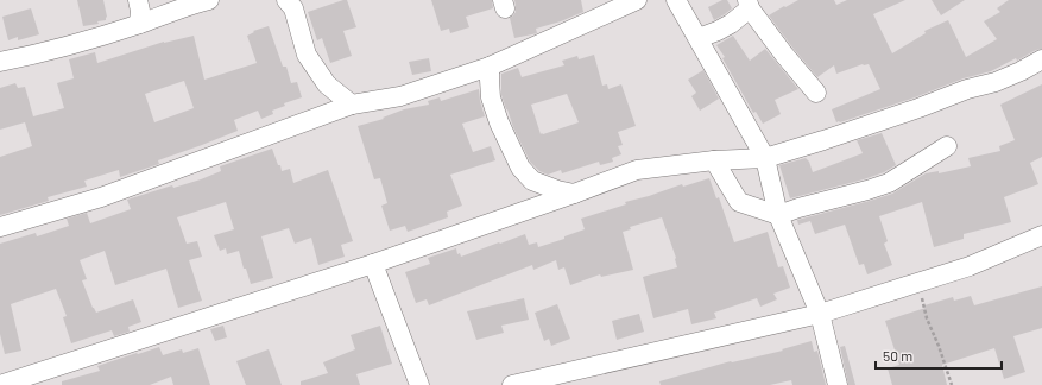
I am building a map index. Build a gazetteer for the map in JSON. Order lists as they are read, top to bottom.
{
  "scale_bar": "50 m"
}
